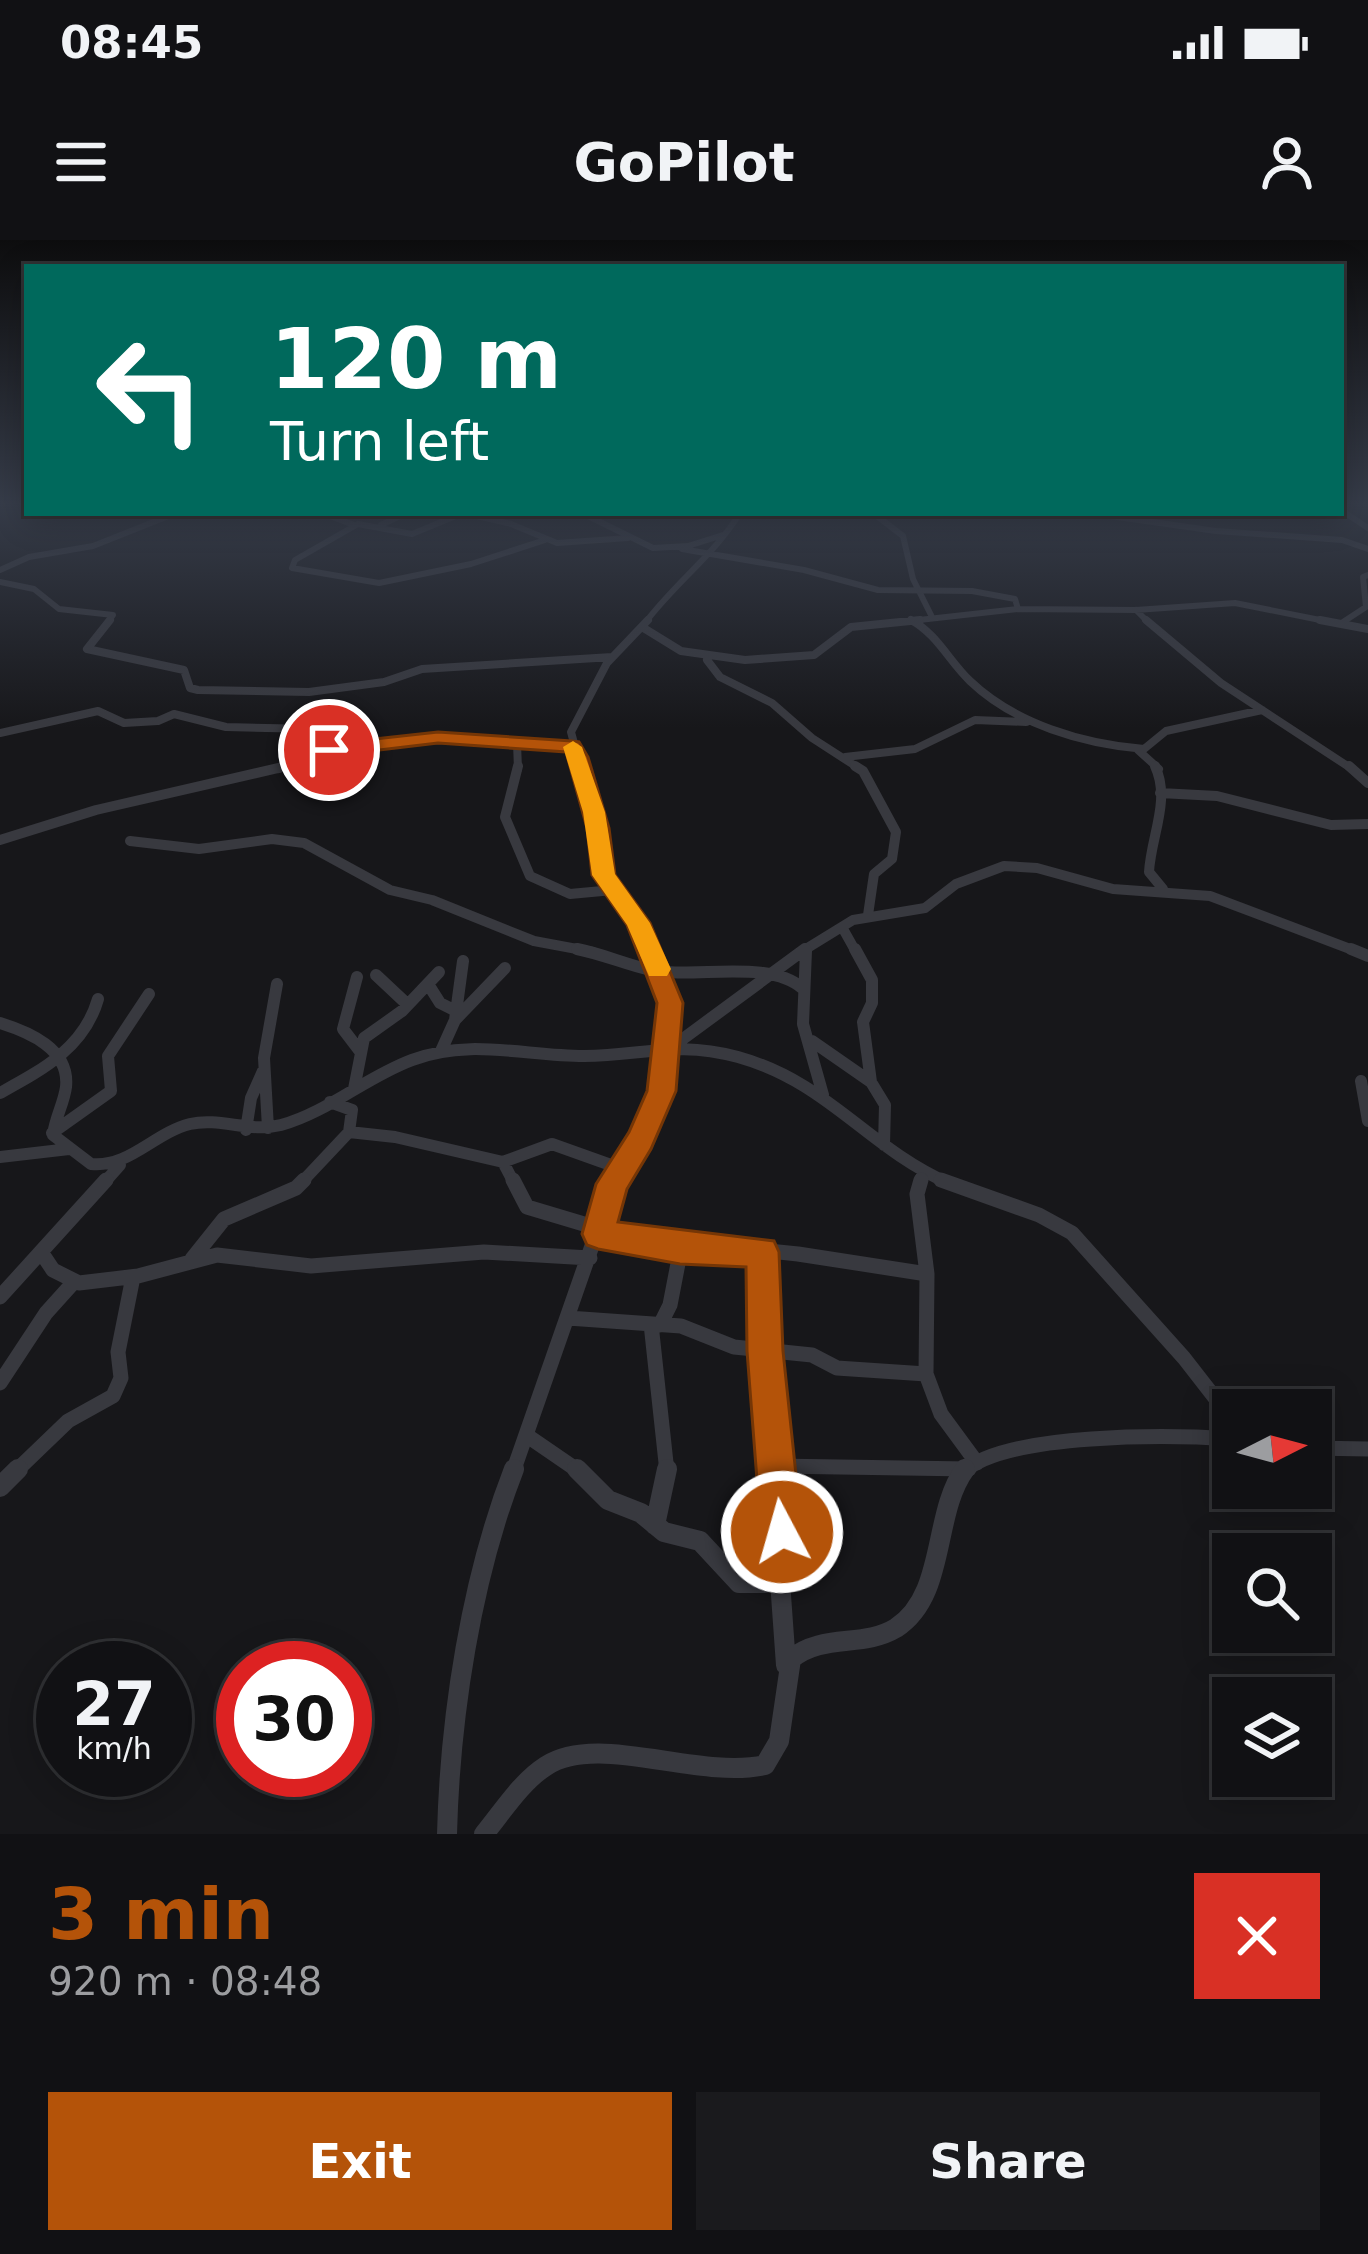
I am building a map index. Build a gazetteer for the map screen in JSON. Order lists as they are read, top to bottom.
{
  "north": "right",
  "page": {
    "status": "08:45",
    "header": "GoPilot",
    "turn": ["120 m", "Turn left"],
    "speed": "27 km/h",
    "limit": "30",
    "heading": ["3 min", "920 m · 08:48"],
    "buttons": ["Exit", "Share"]
  }
}
